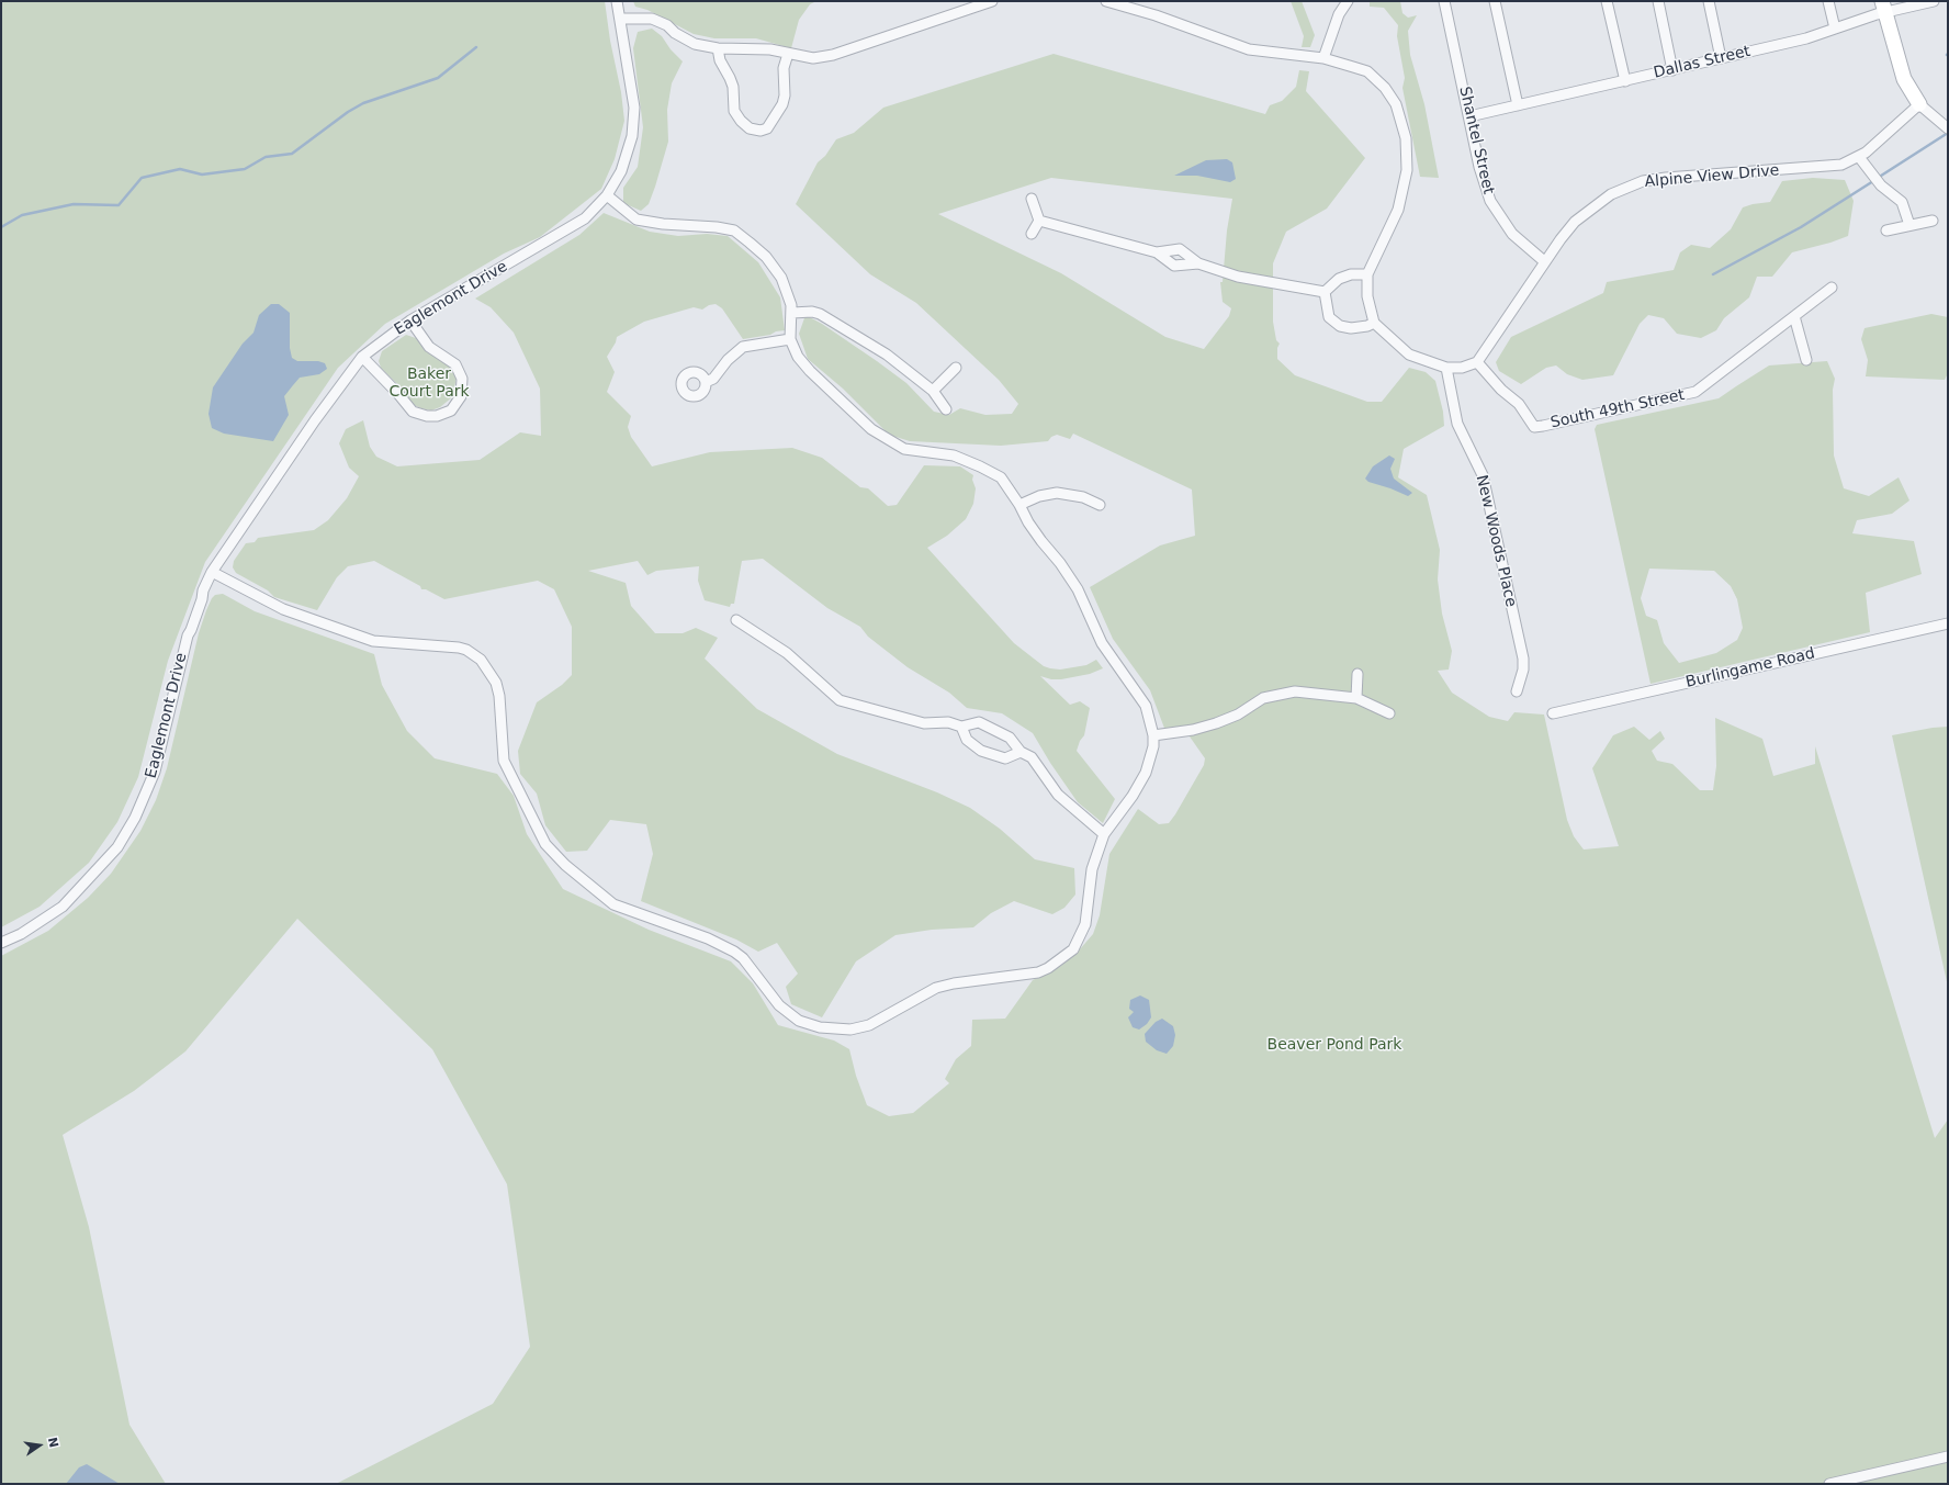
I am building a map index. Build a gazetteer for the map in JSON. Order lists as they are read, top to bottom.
{
  "streets": {
    "street": [
      "Dallas Street",
      "Shantel Street",
      "Alpine View Drive",
      "Eaglemont Drive",
      "South 49th Street",
      "New Woods Place",
      "Burlingame Road"
    ]
  },
  "crossings": [
    ["Dallas Street", "Shantel Street"],
    ["Shantel Street", "Alpine View Drive"],
    ["Alpine View Drive", "South 49th Street"]
  ],
  "parks": ["Baker Court Park", "Beaver Pond Park"],
  "north": "right"
}
